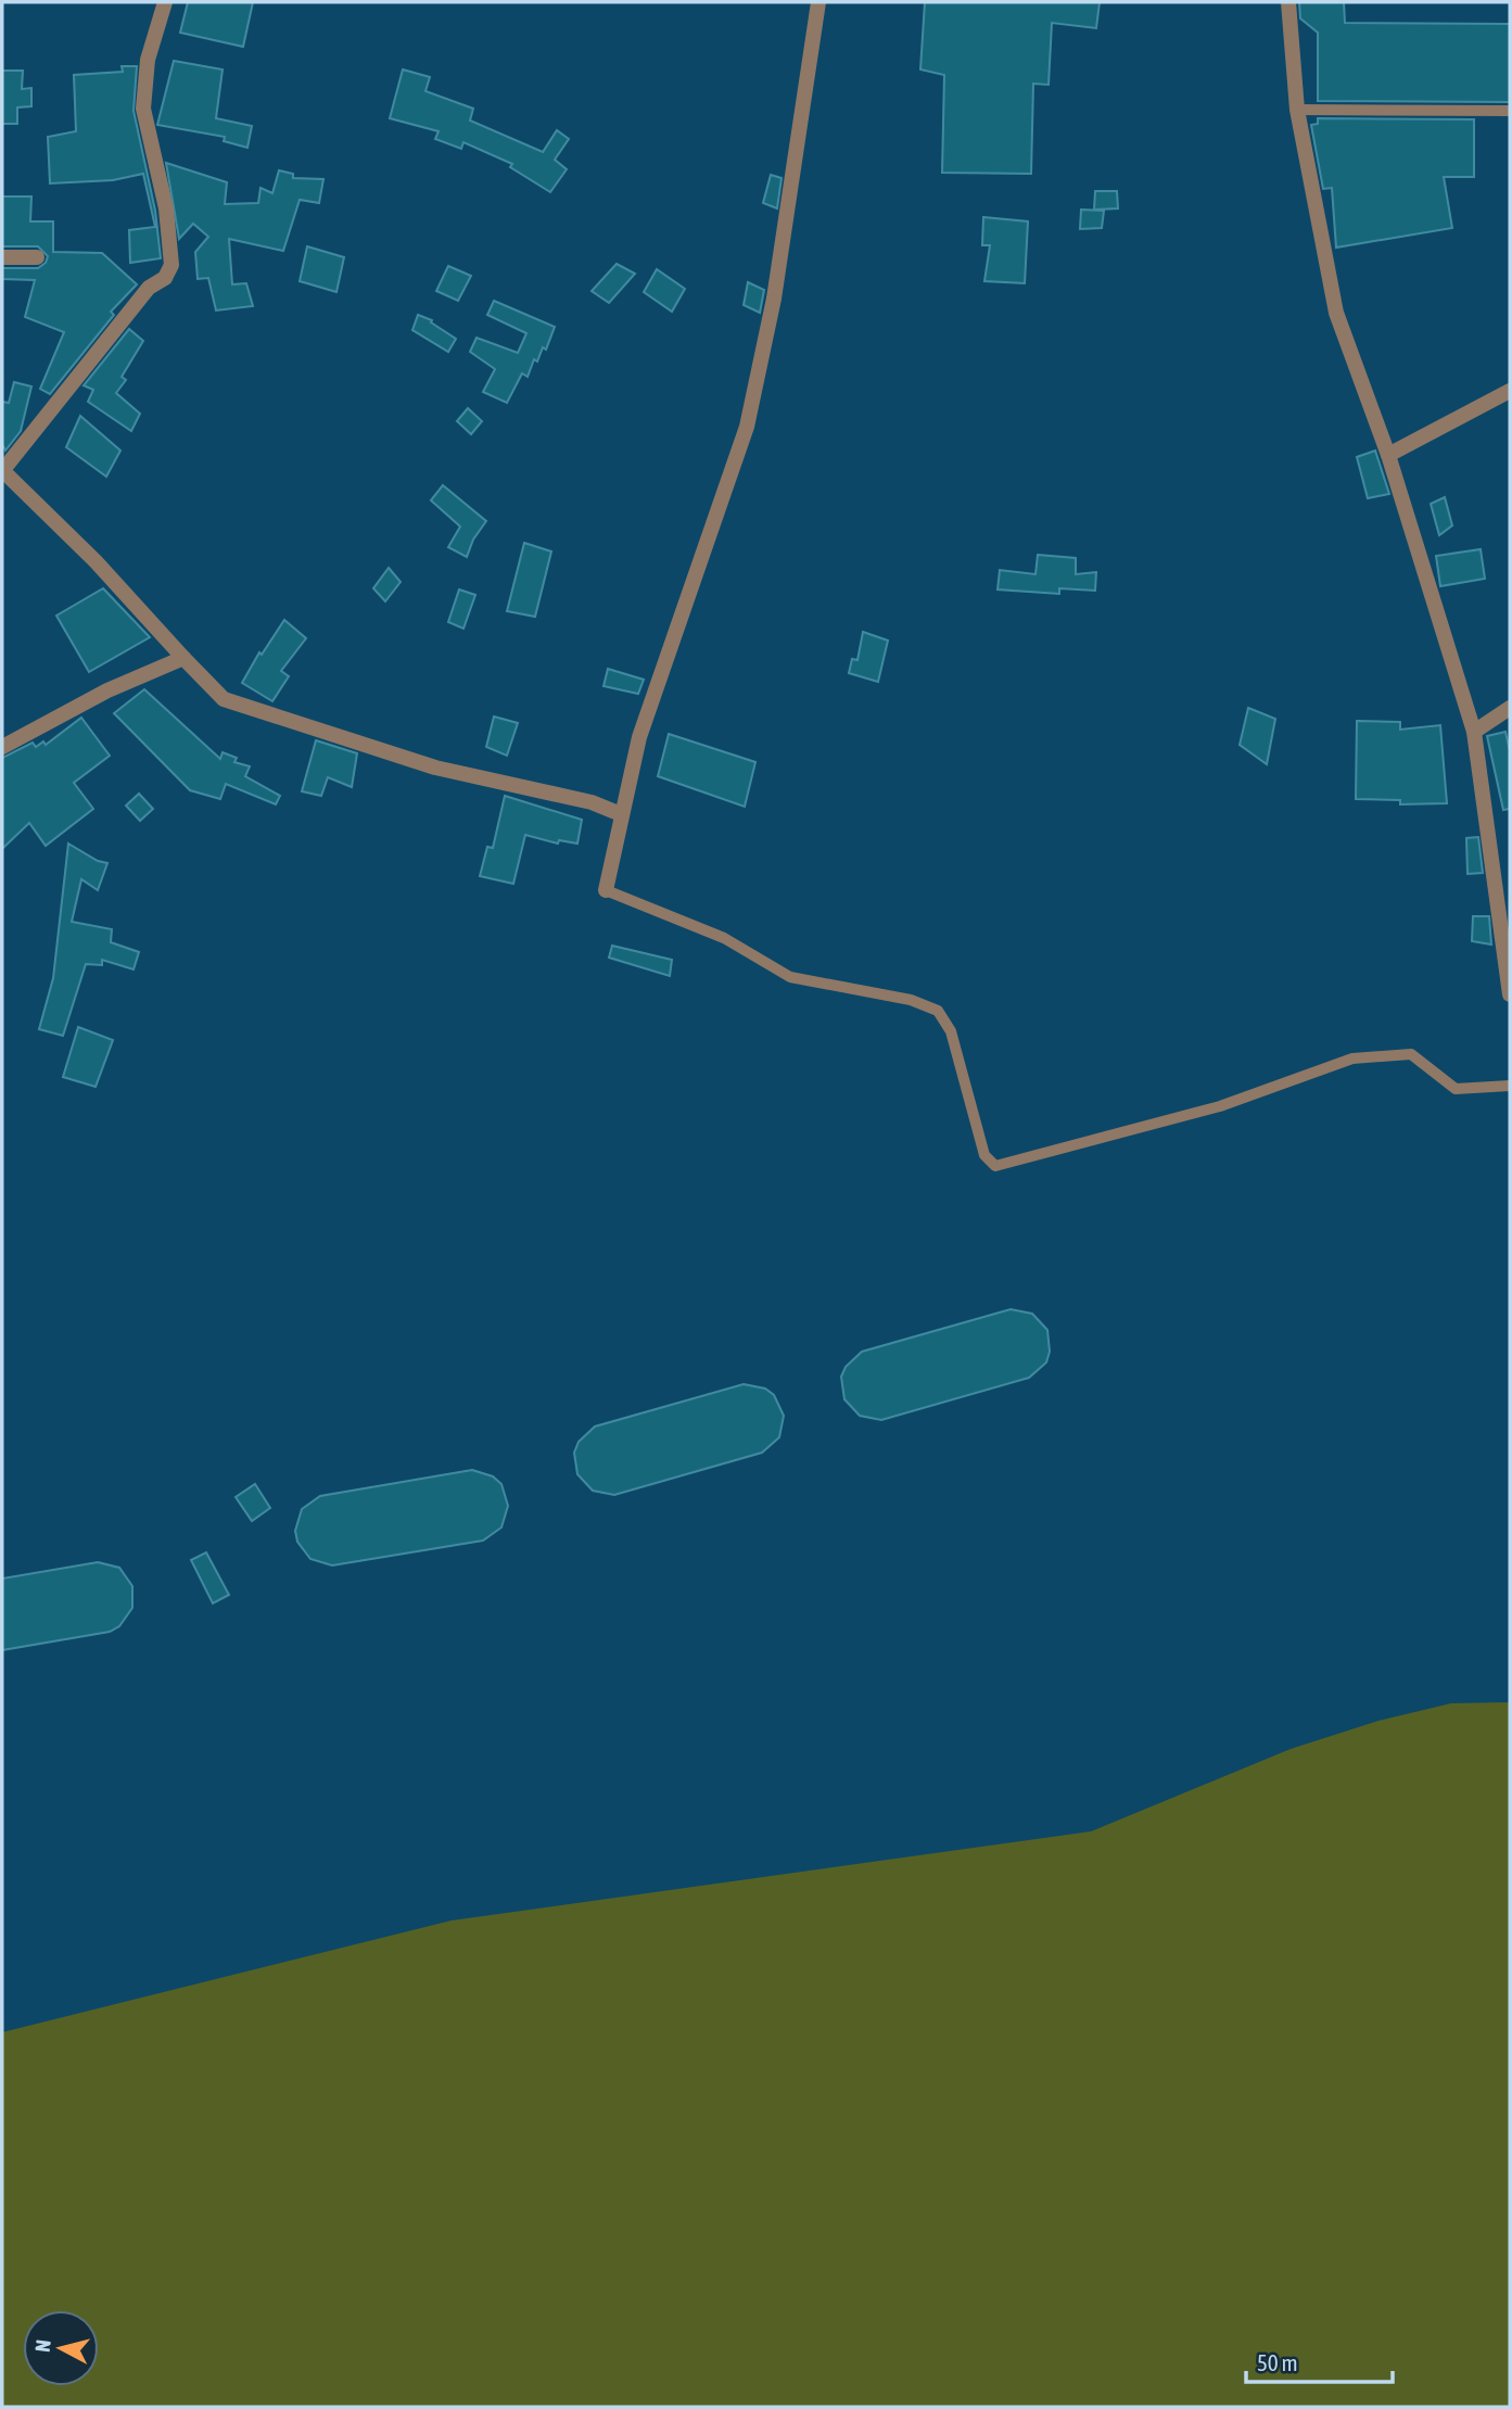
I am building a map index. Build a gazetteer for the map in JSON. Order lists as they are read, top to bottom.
{
  "scale_bar": "50 m",
  "north": "left"
}
